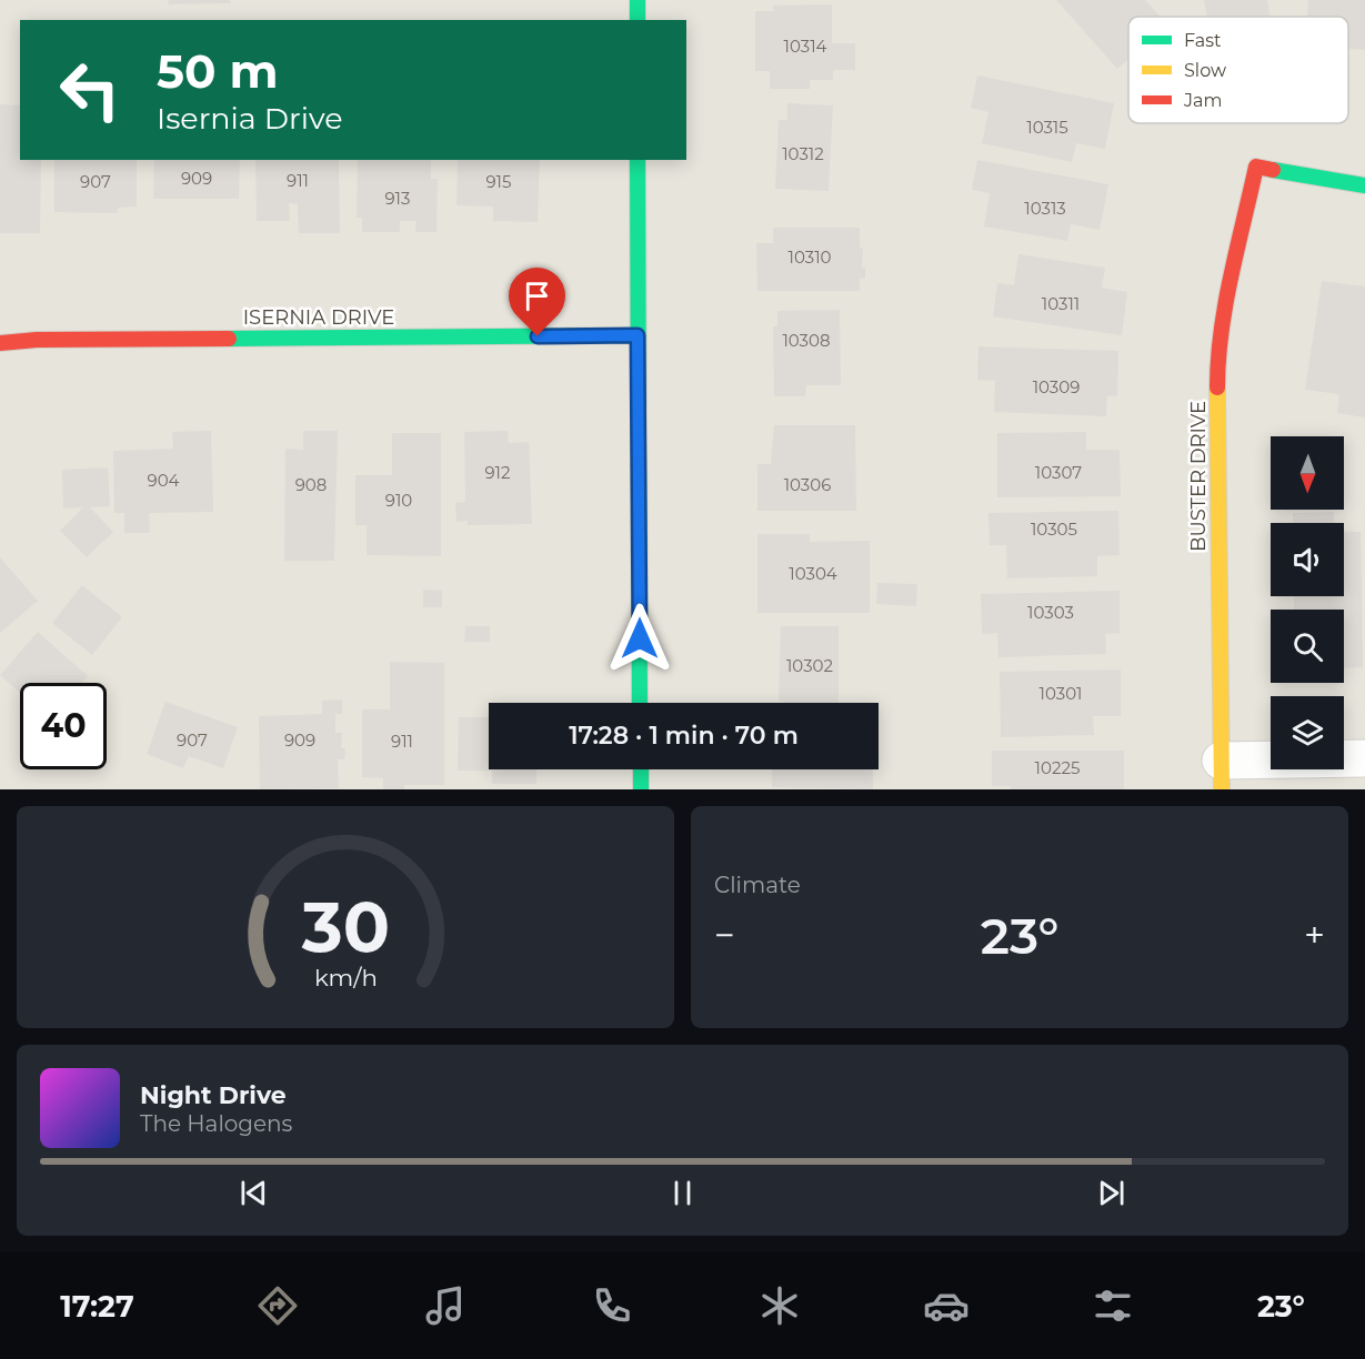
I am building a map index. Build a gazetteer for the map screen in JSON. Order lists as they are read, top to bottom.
{
  "streets": {
    "street": ["ISERNIA DRIVE", "BUSTER DRIVE"]
  },
  "house_numbers": [
    "10314",
    "10315",
    "10312",
    "909",
    "911",
    "907",
    "915",
    "913",
    "10313",
    "10310",
    "10311",
    "10308",
    "10309",
    "912",
    "10307",
    "904",
    "908",
    "10306",
    "910",
    "10305",
    "10304",
    "10303",
    "10302",
    "10301",
    "907",
    "909",
    "911",
    "10225"
  ],
  "legend": ["Fast", "Slow", "Jam"],
  "north": "bottom",
  "page": {
    "turn": ["50 m", "Isernia Drive"],
    "limit": "40",
    "trip": "17:28 · 1 min · 70 m",
    "tile": "Climate",
    "heat": ["−", "23°", "+"],
    "song": ["Night Drive", "The Halogens"],
    "tabs": ["17:27", "23°"],
    "gauge": ["30", "km/h"]
  }
}
